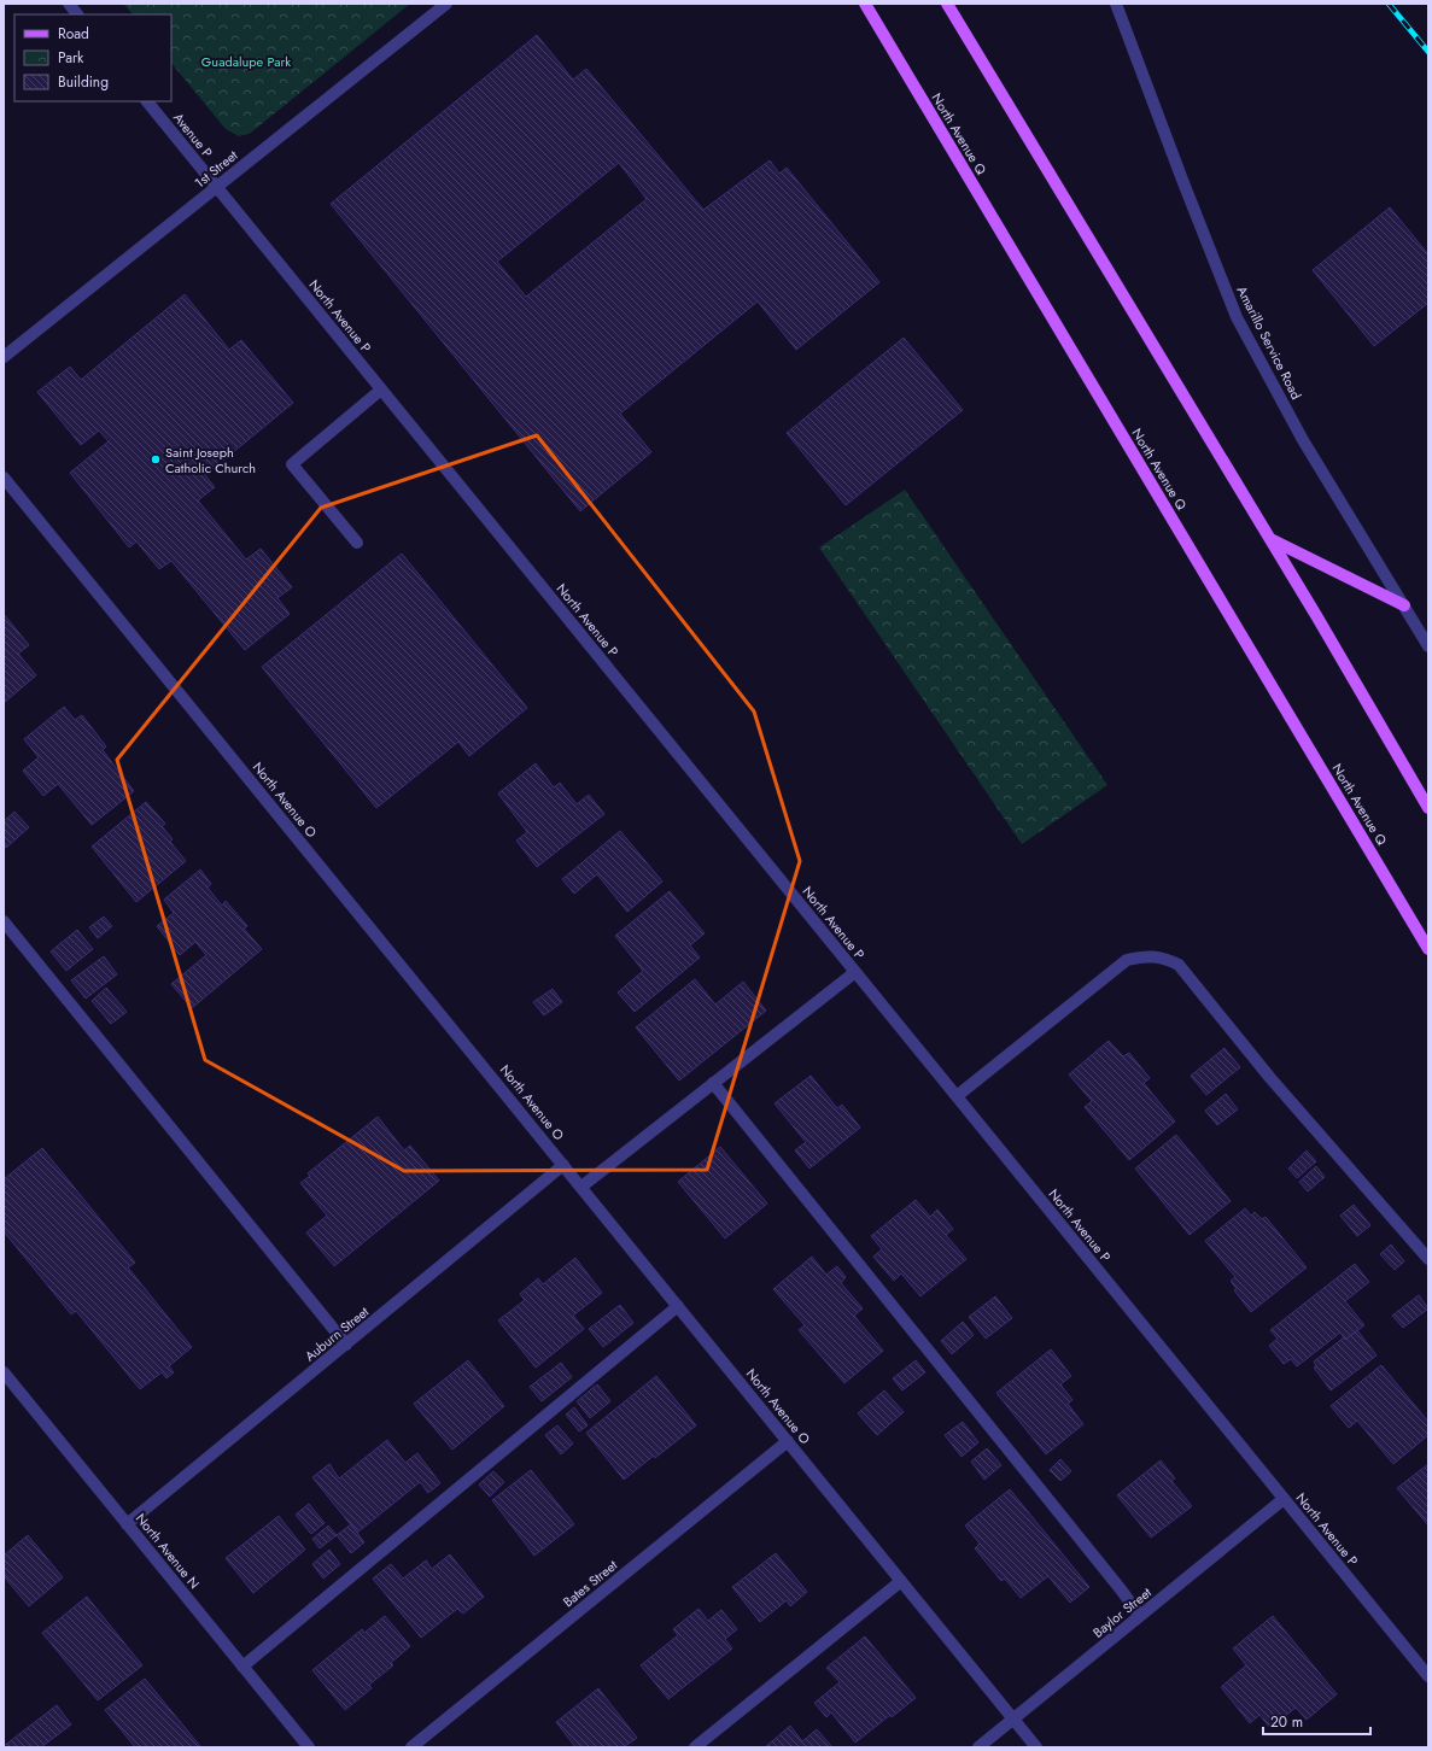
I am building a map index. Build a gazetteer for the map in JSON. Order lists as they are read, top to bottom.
{
  "streets": {
    "main road": ["North Avenue Q"],
    "street": [
      "Avenue P",
      "1st Street",
      "North Avenue P",
      "Amarillo Service Road",
      "North Avenue O",
      "Auburn Street",
      "North Avenue N",
      "Bates Street",
      "Baylor Street"
    ]
  },
  "crossings": [
    ["Avenue P", "1st Street"],
    ["Avenue P", "North Avenue P"],
    ["1st Street", "North Avenue P"],
    ["North Avenue P", "Baylor Street"],
    ["North Avenue O", "Auburn Street"],
    ["North Avenue O", "Bates Street"],
    ["North Avenue O", "Baylor Street"],
    ["Auburn Street", "North Avenue N"]
  ],
  "parks": ["Guadalupe Park"],
  "places": ["Saint Joseph Catholic Church"],
  "legend": ["Road", "Park", "Building"],
  "scale_bar": "20 m"
}
